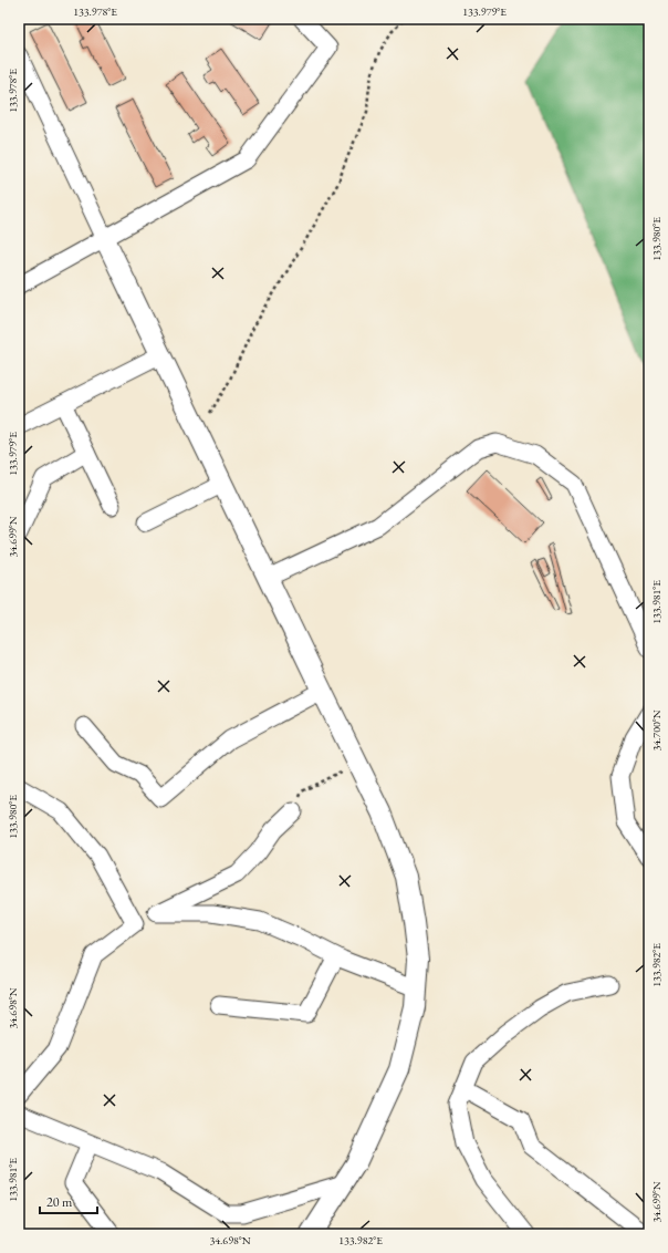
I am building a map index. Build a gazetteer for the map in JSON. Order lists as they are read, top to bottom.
{
  "scale_bar": "20 m",
  "coordinates": [
    "133.978°E",
    "133.979°E",
    "133.980°E",
    "34.699°N",
    "133.981°E",
    "34.700°N",
    "133.982°E",
    "34.698°N"
  ]
}
